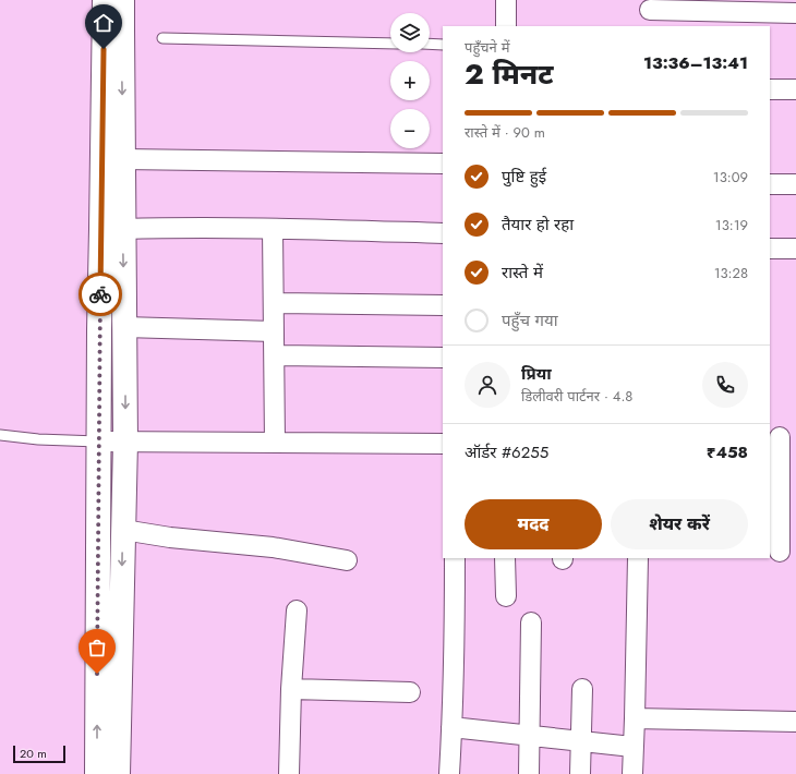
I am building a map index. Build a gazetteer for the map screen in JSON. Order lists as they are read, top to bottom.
{
  "scale_bar": "20 m",
  "page": {
    "map_buttons": ["+", "−"],
    "heading": ["2 मिनट", "पहुँचने में", "13:36–13:41"],
    "panel": [
      "प्रिया",
      "डिलीवरी पार्टनर · 4.8",
      "ऑर्डर #6255",
      "₹458"
    ],
    "bar": "रास्ते में · 90 m",
    "list": [
      ["पुष्टि हुई", "13:09"],
      ["तैयार हो रहा", "13:19"],
      ["रास्ते में", "13:28"],
      "पहुँच गया"
    ],
    "buttons": ["मदद", "शेयर करें"],
    "scale": "20 m"
  }
}
